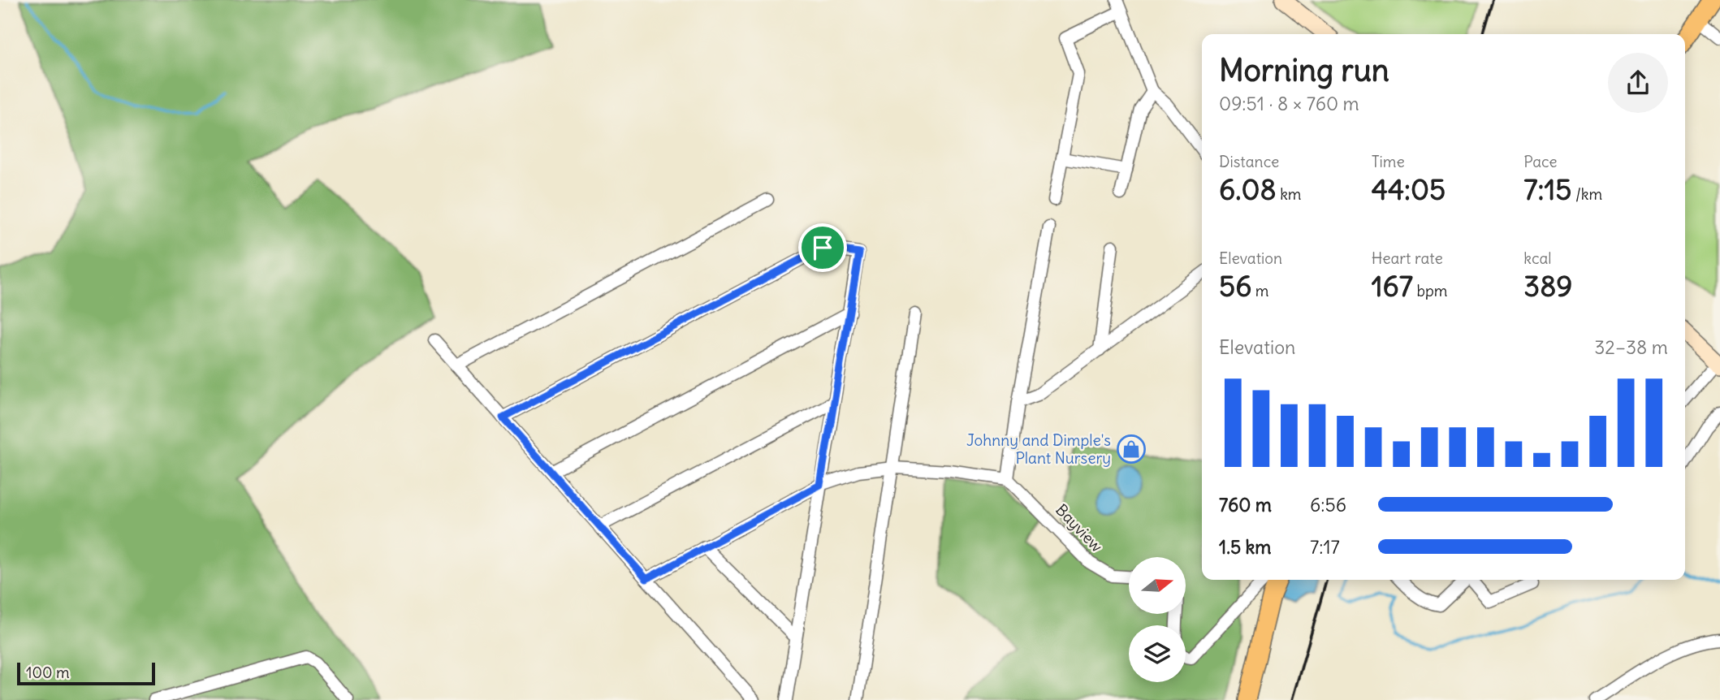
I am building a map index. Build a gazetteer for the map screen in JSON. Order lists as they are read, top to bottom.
{
  "streets": {
    "street": ["Bayview"]
  },
  "places": {
    "shop": ["Johnny and Dimple's Plant Nursery"]
  },
  "scale_bar": "100 m",
  "north": "right",
  "page": {
    "heading": ["Morning run", "09:51 · 8 × 760 m"],
    "stats": [
      ["Distance", "6.08 km"],
      ["Time", "44:05"],
      ["Pace", "7:15 /km"],
      ["Elevation", "56 m"],
      ["Heart rate", "167 bpm"],
      ["kcal", "389"]
    ],
    "chart": ["Elevation", "32–38 m"],
    "list": [
      {
        "name": "760 m",
        "note": "6:56"
      },
      {
        "name": "1.5 km",
        "note": "7:17"
      }
    ],
    "scale": "100 m"
  }
}
